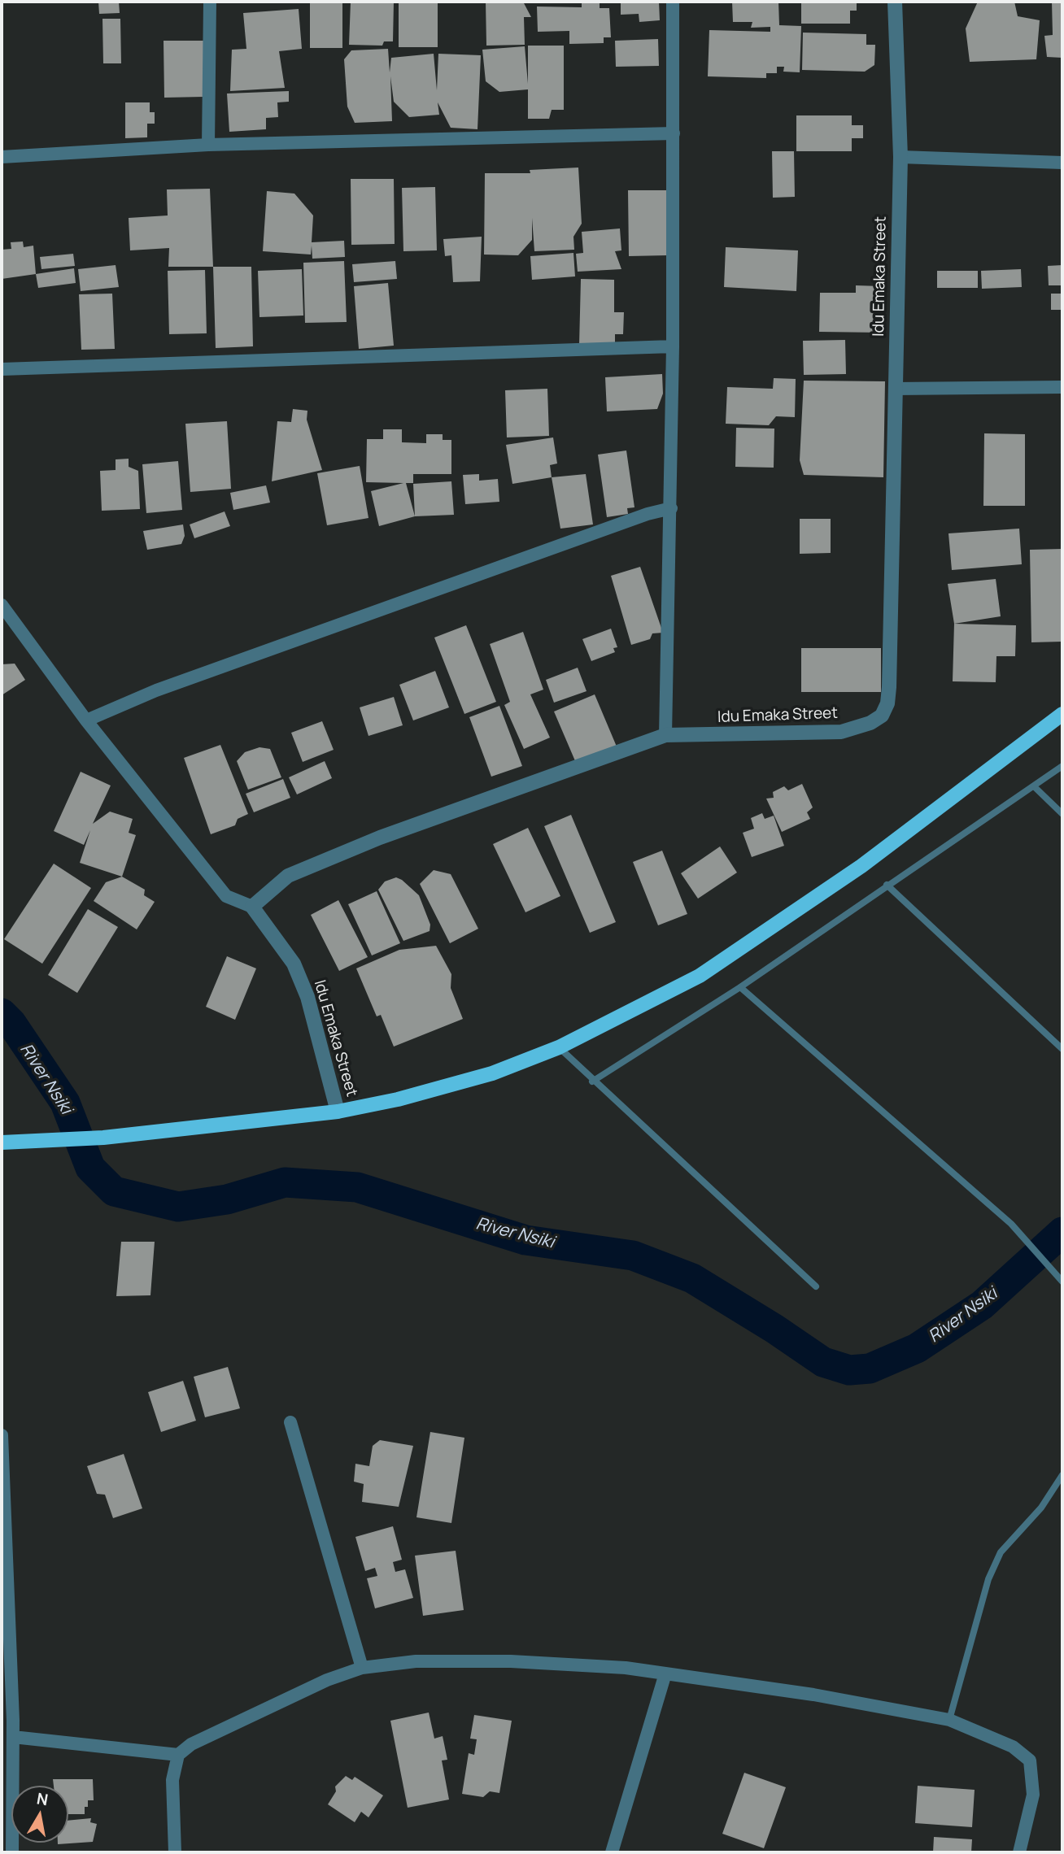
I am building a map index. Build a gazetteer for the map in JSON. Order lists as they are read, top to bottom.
{
  "streets": {
    "street": ["Idu Emaka Street"]
  },
  "water": ["River Nsiki"],
  "north": "top"
}
